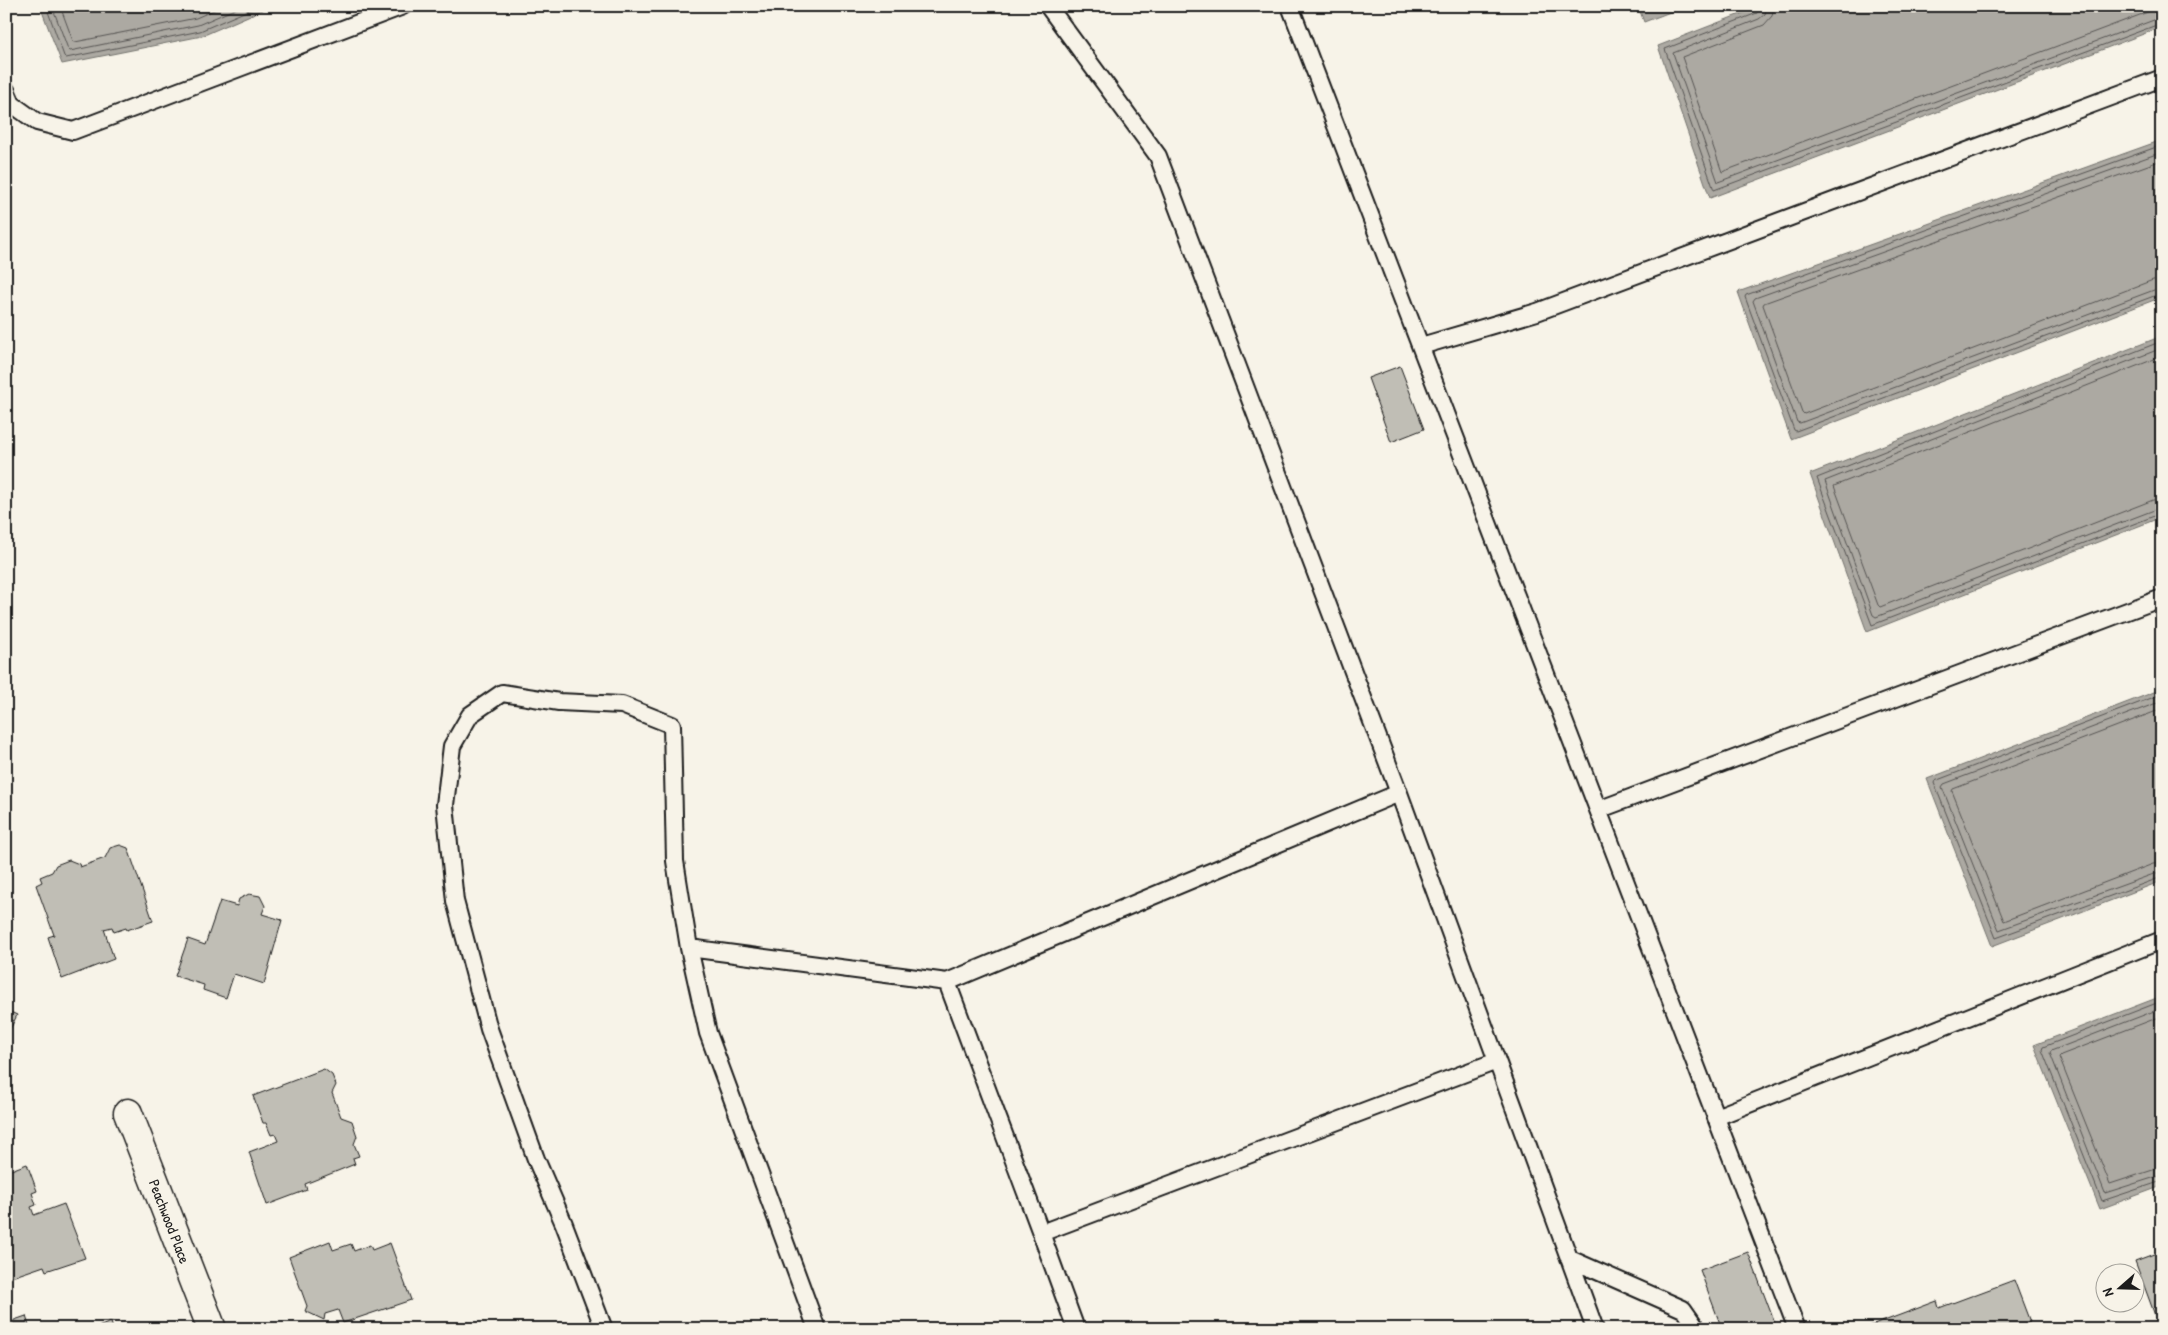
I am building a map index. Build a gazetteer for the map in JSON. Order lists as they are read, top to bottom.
{
  "streets": {
    "street": ["Peachwood Place"]
  },
  "north": "left"
}
